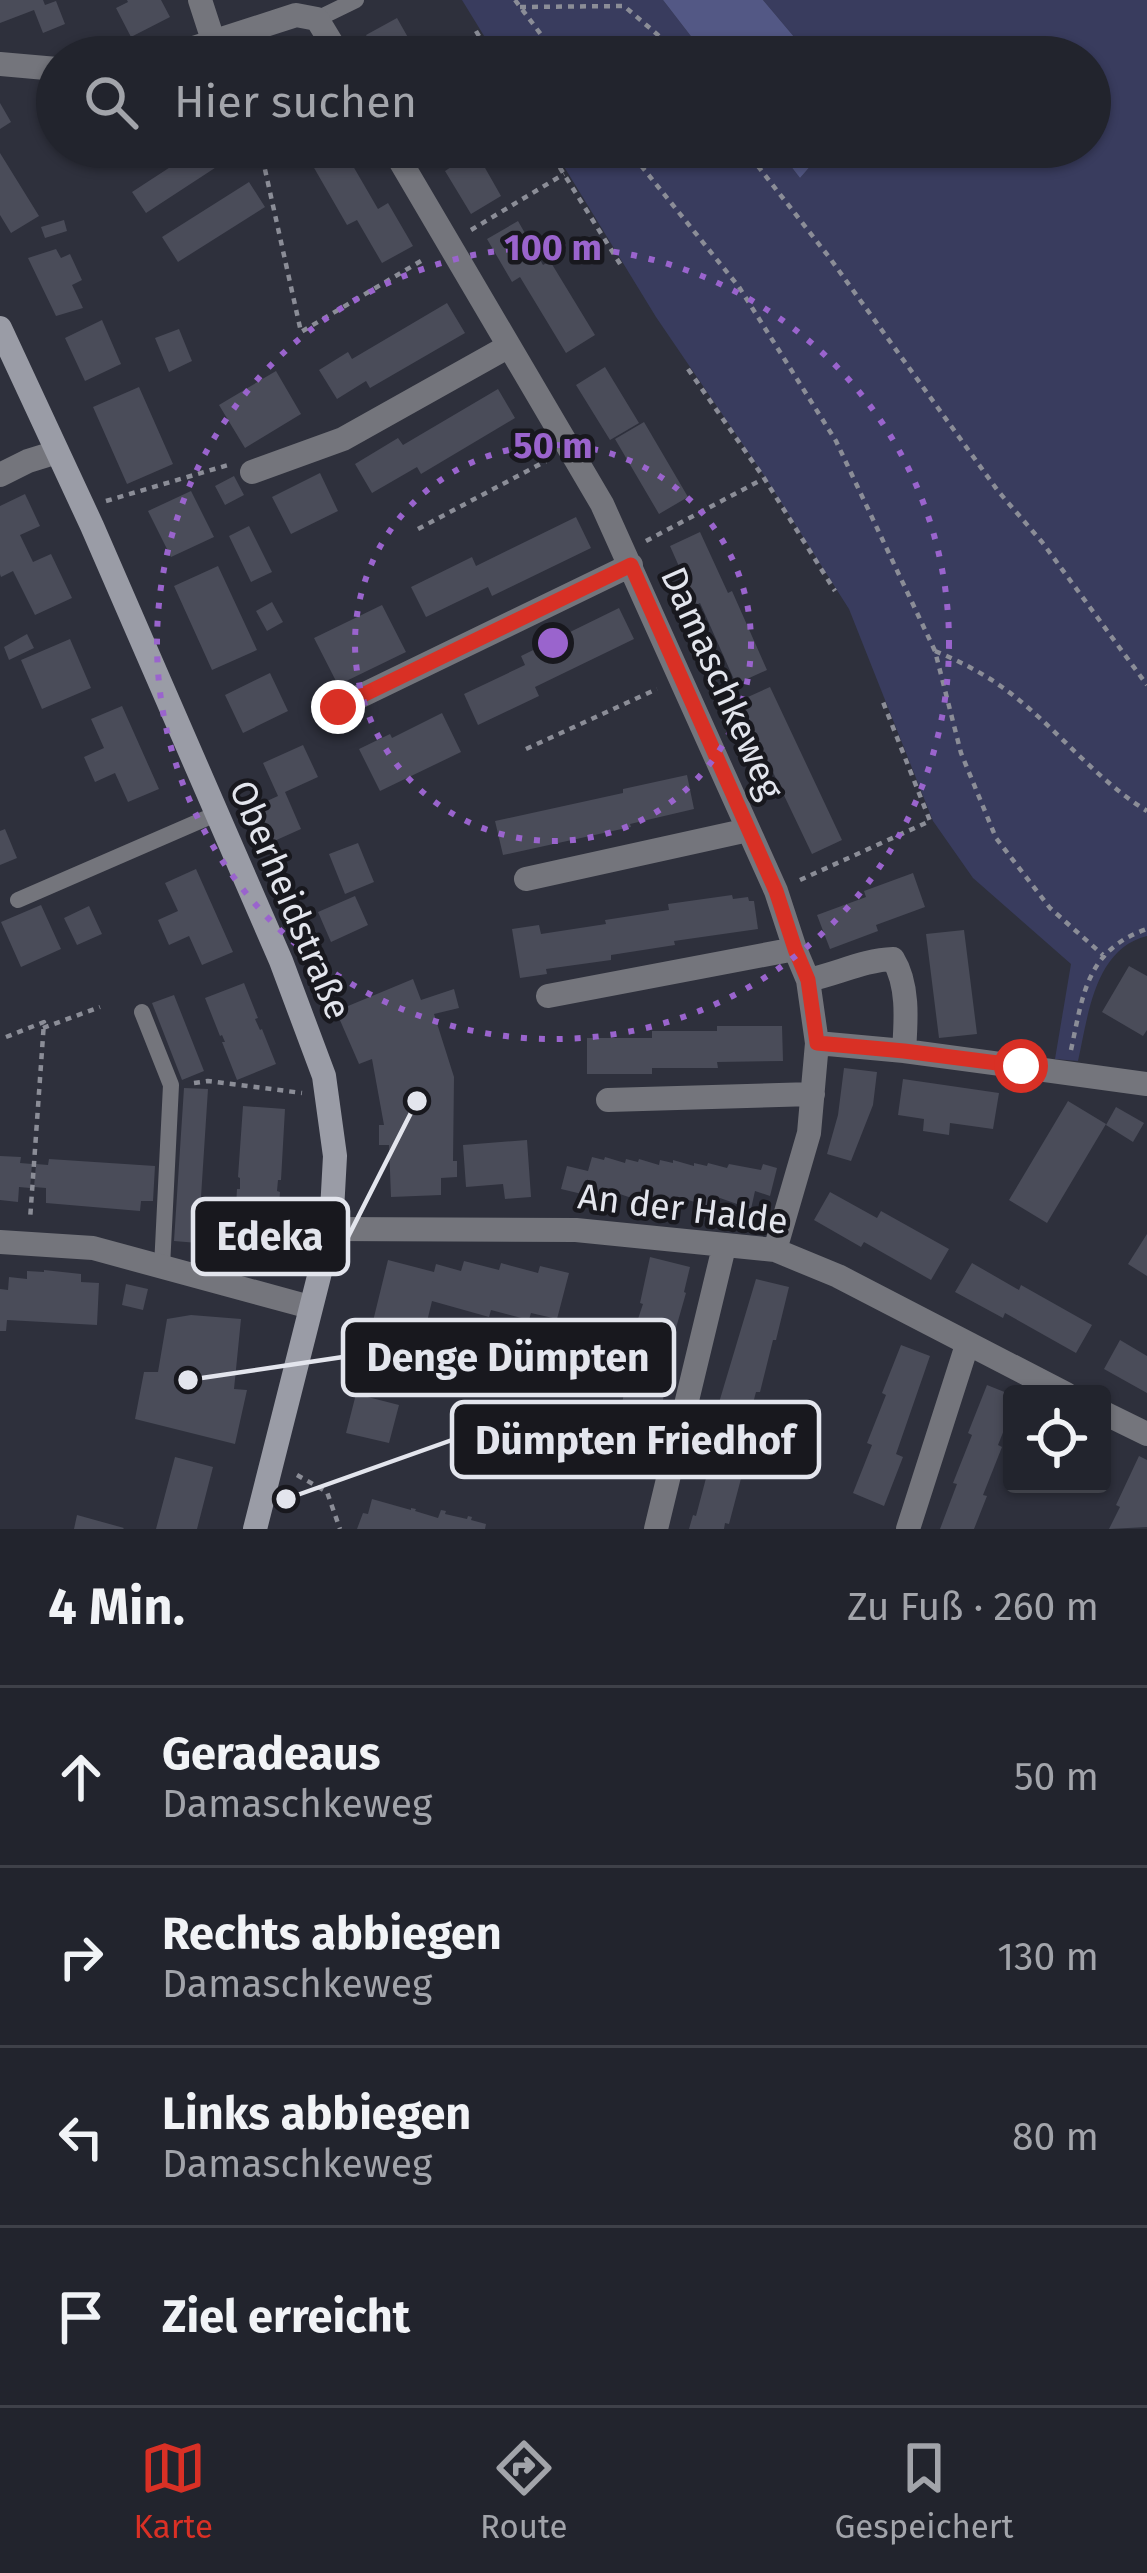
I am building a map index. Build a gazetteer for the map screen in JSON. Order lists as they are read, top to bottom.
{
  "streets": {
    "street": ["Damaschkeweg", "Oberheidstraße", "An der Halde"]
  },
  "crossings": [
    ["Damaschkeweg", "An der Halde"],
    ["Oberheidstraße", "An der Halde"]
  ],
  "places": ["Edeka", "Denge Dümpten", "Dümpten Friedhof"],
  "page": {
    "search": "Hier suchen",
    "heading": ["4 Min.", "Zu Fuß · 260 m"],
    "list": [
      ["Geradeaus", "Damaschkeweg", "50 m"],
      ["Rechts abbiegen", "Damaschkeweg", "130 m"],
      ["Links abbiegen", "Damaschkeweg", "80 m"],
      "Ziel erreicht"
    ],
    "nav": ["Karte", "Route", "Gespeichert"]
  },
  "rings": ["100 m", "50 m"]
}
